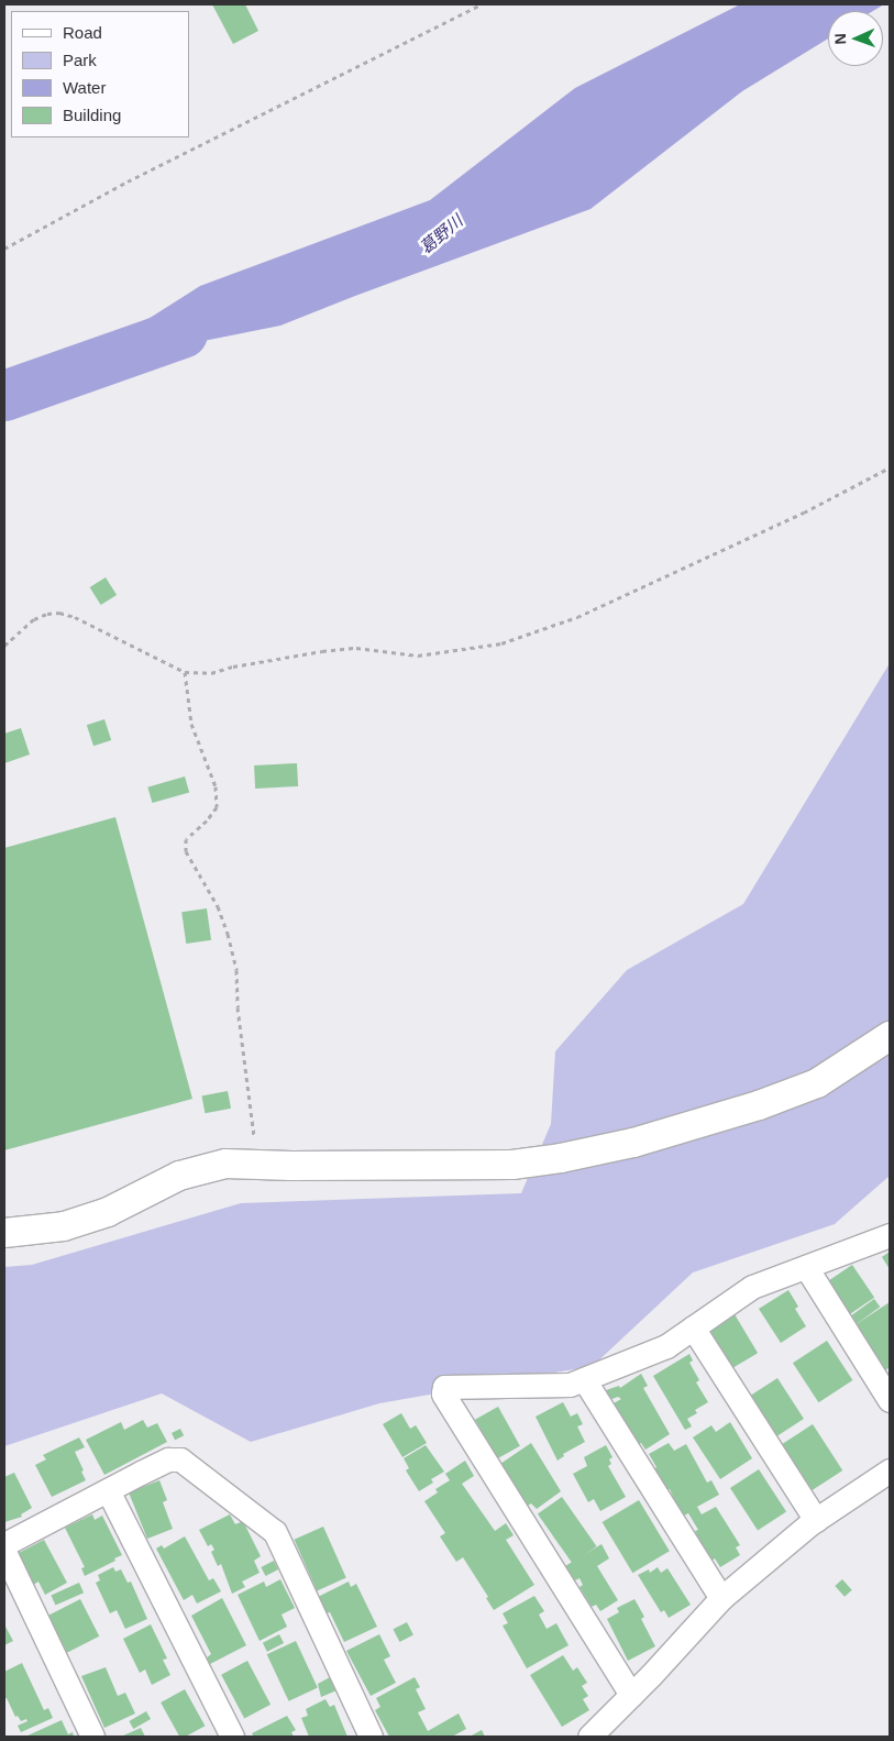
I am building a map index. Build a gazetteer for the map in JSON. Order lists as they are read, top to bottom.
{
  "water": ["葛野川"],
  "legend": [
    "Road",
    "Park",
    "Water",
    "Building"
  ],
  "north": "left"
}
